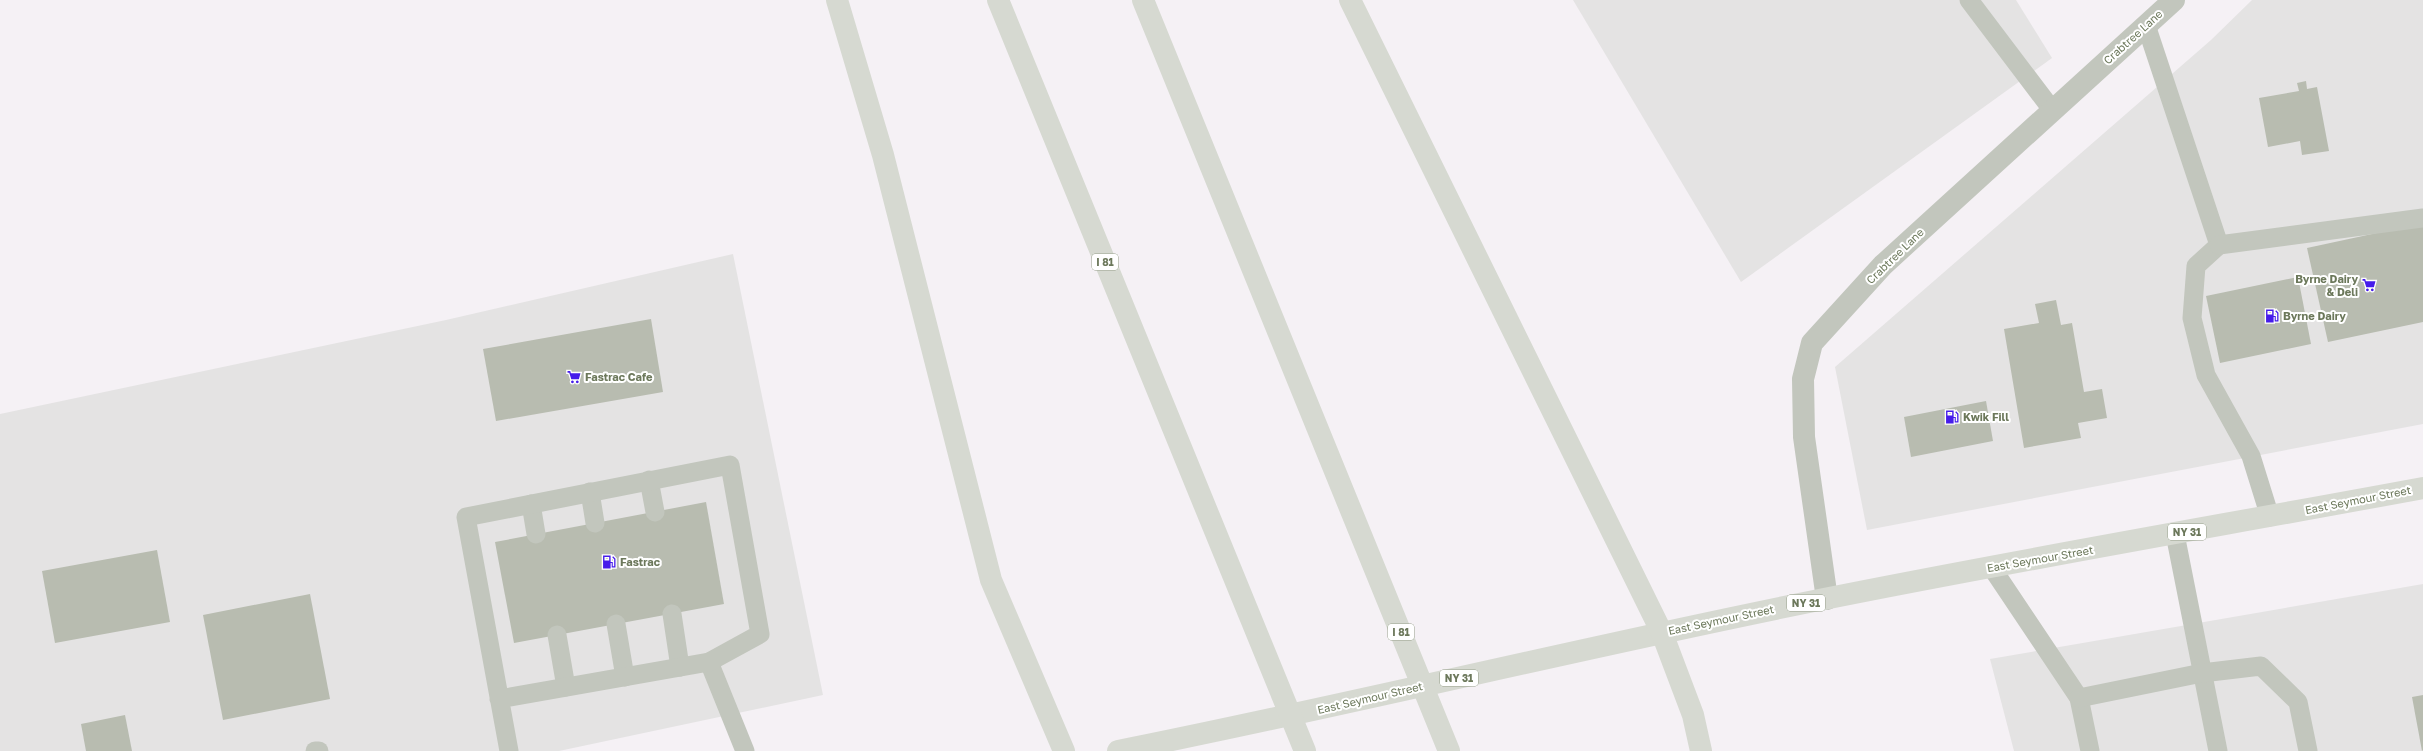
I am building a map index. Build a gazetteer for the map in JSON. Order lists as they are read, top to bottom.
{
  "streets": {
    "highway": ["I 81", "East Seymour Street", "NY 31"],
    "street": ["Crabtree Lane"]
  },
  "crossings": [
    ["Crabtree Lane", "East Seymour Street"]
  ],
  "places": {
    "supermarket": ["Byrne Dairy & Deli", "Fastrac Cafe"],
    "fuel station": ["Byrne Dairy", "Kwik Fill", "Fastrac"]
  }
}
